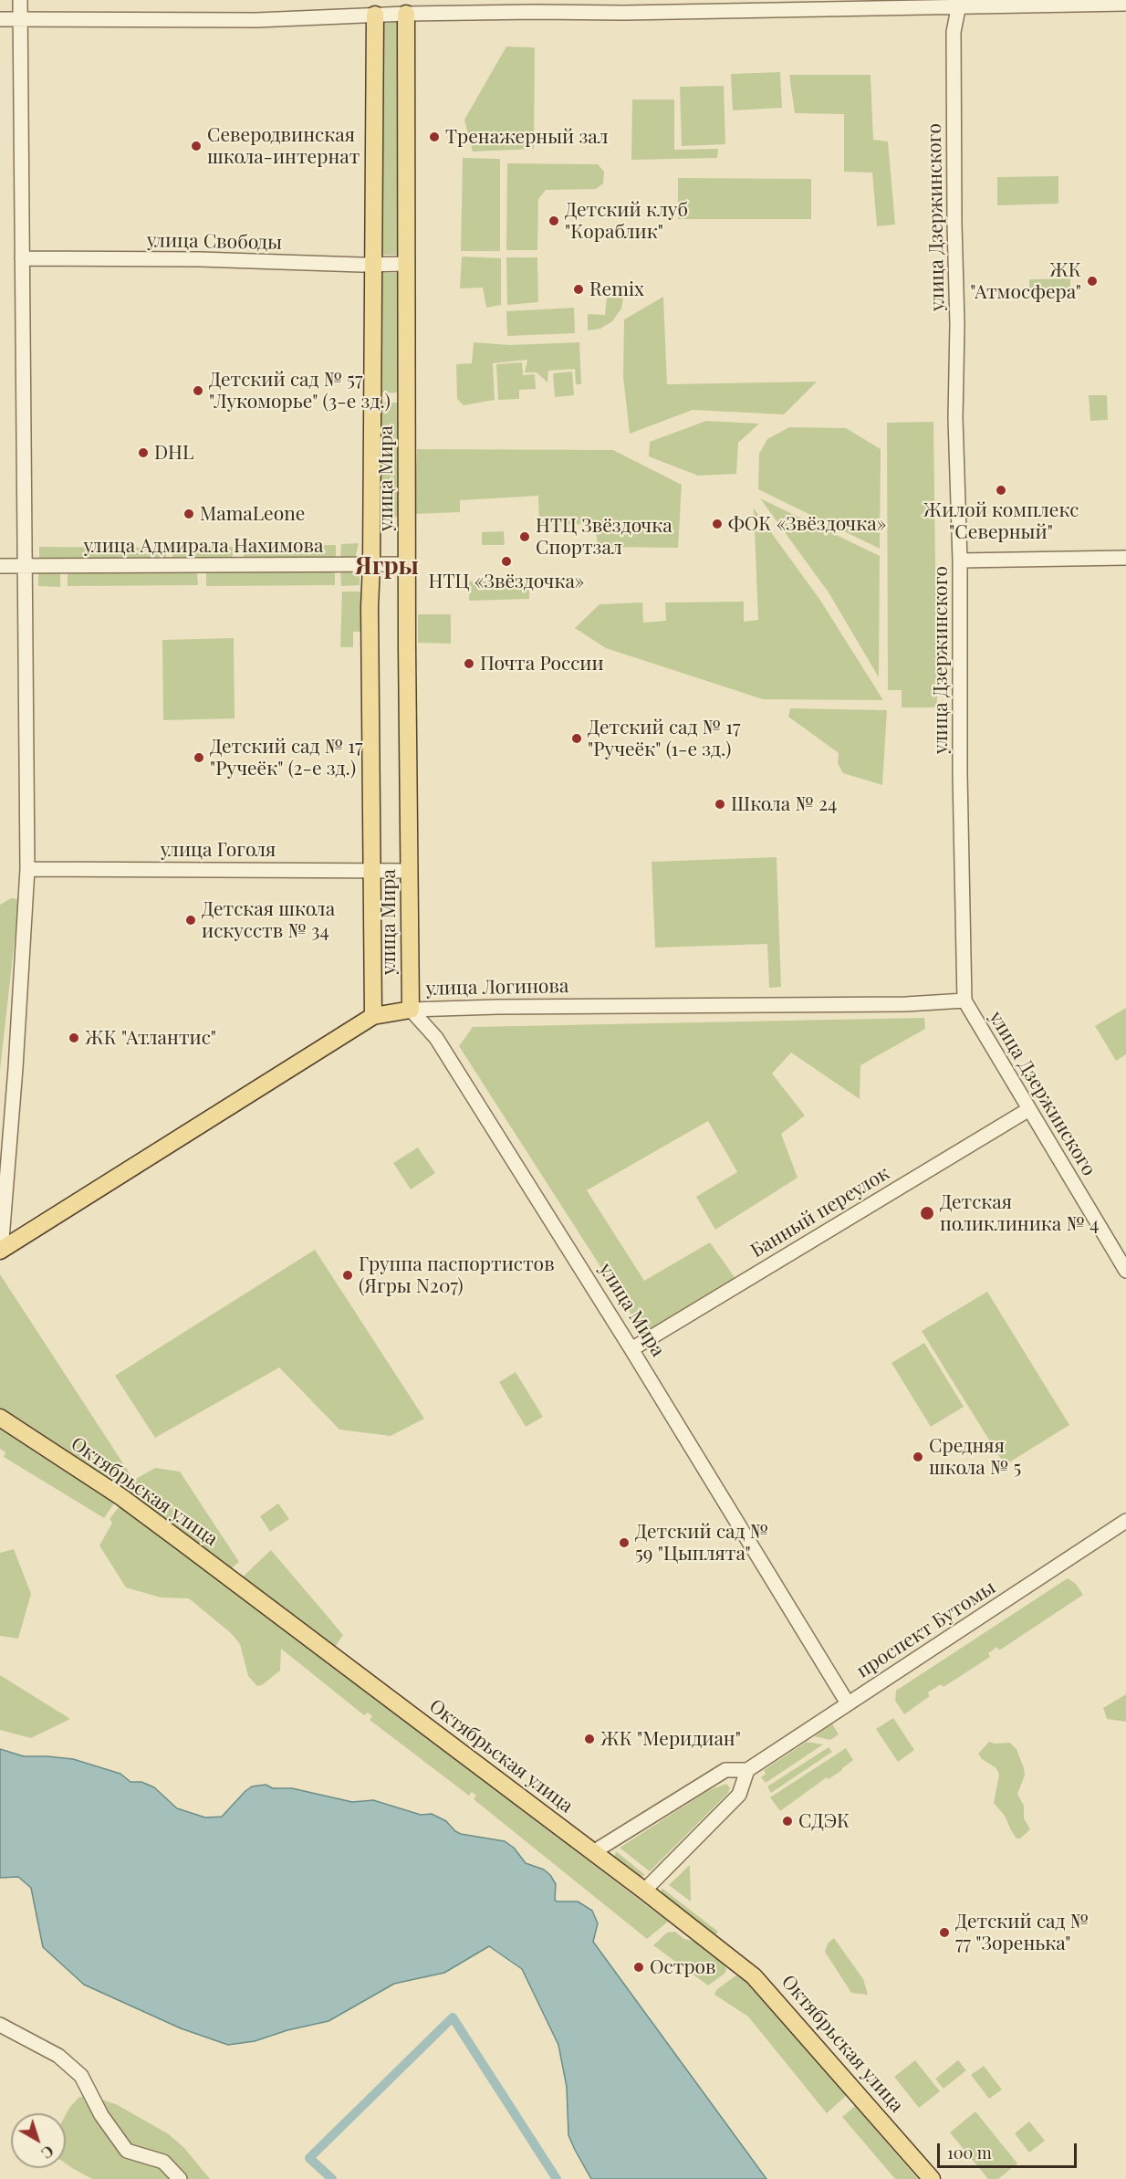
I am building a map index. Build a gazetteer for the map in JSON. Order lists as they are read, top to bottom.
{
  "streets": {
    "main road": ["улица Мира", "улица Логинова", "Октябрьская улица"],
    "street": [
      "улица Дзержинского",
      "улица Свободы",
      "улица Адмирала Нахимова",
      "улица Гоголя",
      "Банный переулок",
      "проспект Бутомы"
    ]
  },
  "crossings": [
    ["улица Дзержинского", "улица Логинова"],
    ["улица Дзержинского", "Банный переулок"],
    ["улица Свободы", "улица Мира"],
    ["улица Мира", "улица Адмирала Нахимова"],
    ["улица Мира", "улица Гоголя"],
    ["улица Мира", "улица Логинова"],
    ["улица Мира", "Банный переулок"],
    ["улица Мира", "проспект Бутомы"],
    ["Октябрьская улица", "проспект Бутомы"]
  ],
  "districts": ["Ягры"],
  "places": [
    "Тренажерный зал",
    "Северодвинская школа-интернат",
    "Детский клуб \"Кораблик\"",
    "ЖК \"Атмосфера\"",
    "Remix",
    "Детский сад № 57 \"Лукоморье\" (3-е зд.)",
    "DHL",
    "Жилой комплекс \"Северный\"",
    "MamaLeone",
    "ФОК «Звёздочка»",
    "НТЦ Звёздочка Спортзал",
    "НТЦ «Звёздочка»",
    "Почта России",
    "Детский сад № 17 \"Ручеёк\" (1-е зд.)",
    "Детский сад № 17 \"Ручеёк\" (2-е зд.)",
    "Школа № 24",
    "Детская школа искусств № 34",
    "ЖК \"Атлантис\"",
    "Детская поликлиника № 4",
    "Группа паспортистов (Ягры N207)",
    "Средняя школа № 5",
    "Детский сад № 59 \"Цыплята\"",
    "ЖК \"Меридиан\"",
    "СДЭК",
    "Детский сад № 77 \"Зоренька\"",
    "Остров"
  ],
  "scale_bar": "100 m",
  "north": "bottom right"
}
